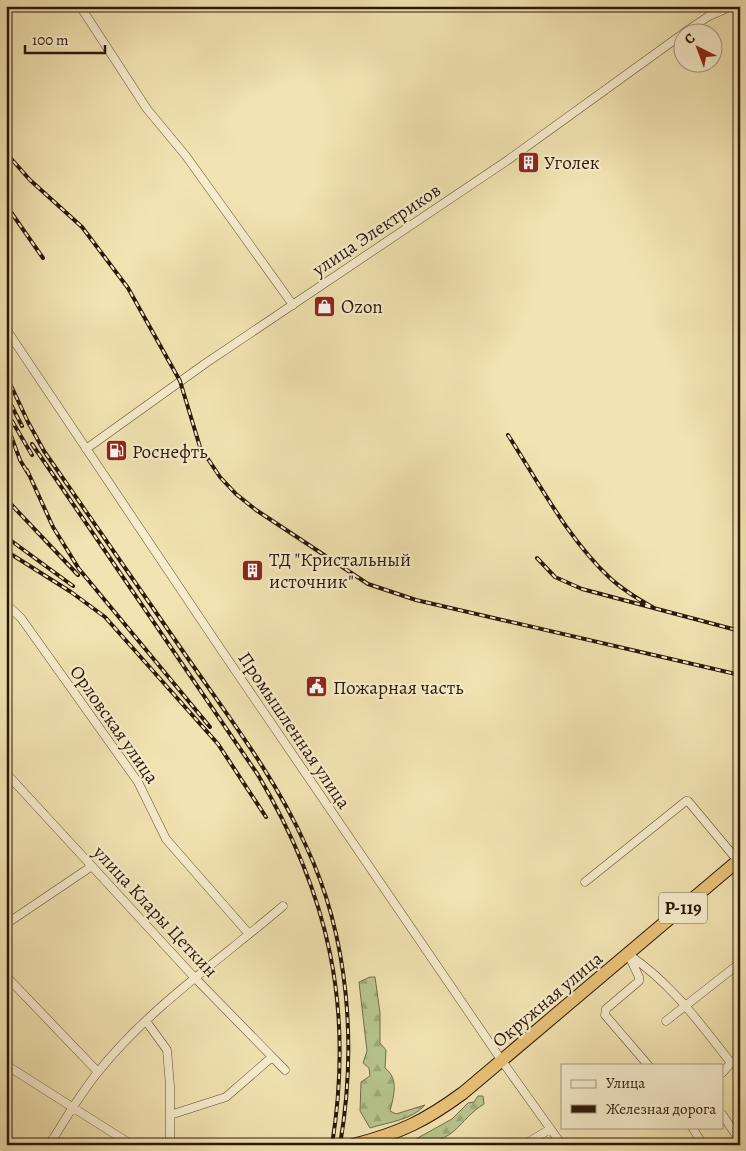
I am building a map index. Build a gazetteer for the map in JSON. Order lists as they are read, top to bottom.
{
  "streets": {
    "highway": ["Р-119", "Окружная улица"],
    "street": [
      "улица Электриков",
      "Орловская улица",
      "Промышленная улица",
      "улица Клары Цеткин"
    ]
  },
  "crossings": [
    ["улица Электриков", "Промышленная улица"],
    ["Промышленная улица", "Окружная улица"]
  ],
  "places": {
    "building": ["Уголек", "ТД \"Кристальный источник\""],
    "shop": ["Ozon"],
    "fuel station": ["Роснефть"],
    "public building": ["Пожарная часть"]
  },
  "legend": ["Улица", "Железная дорога"],
  "scale_bar": "100 m",
  "north": "top left"
}
